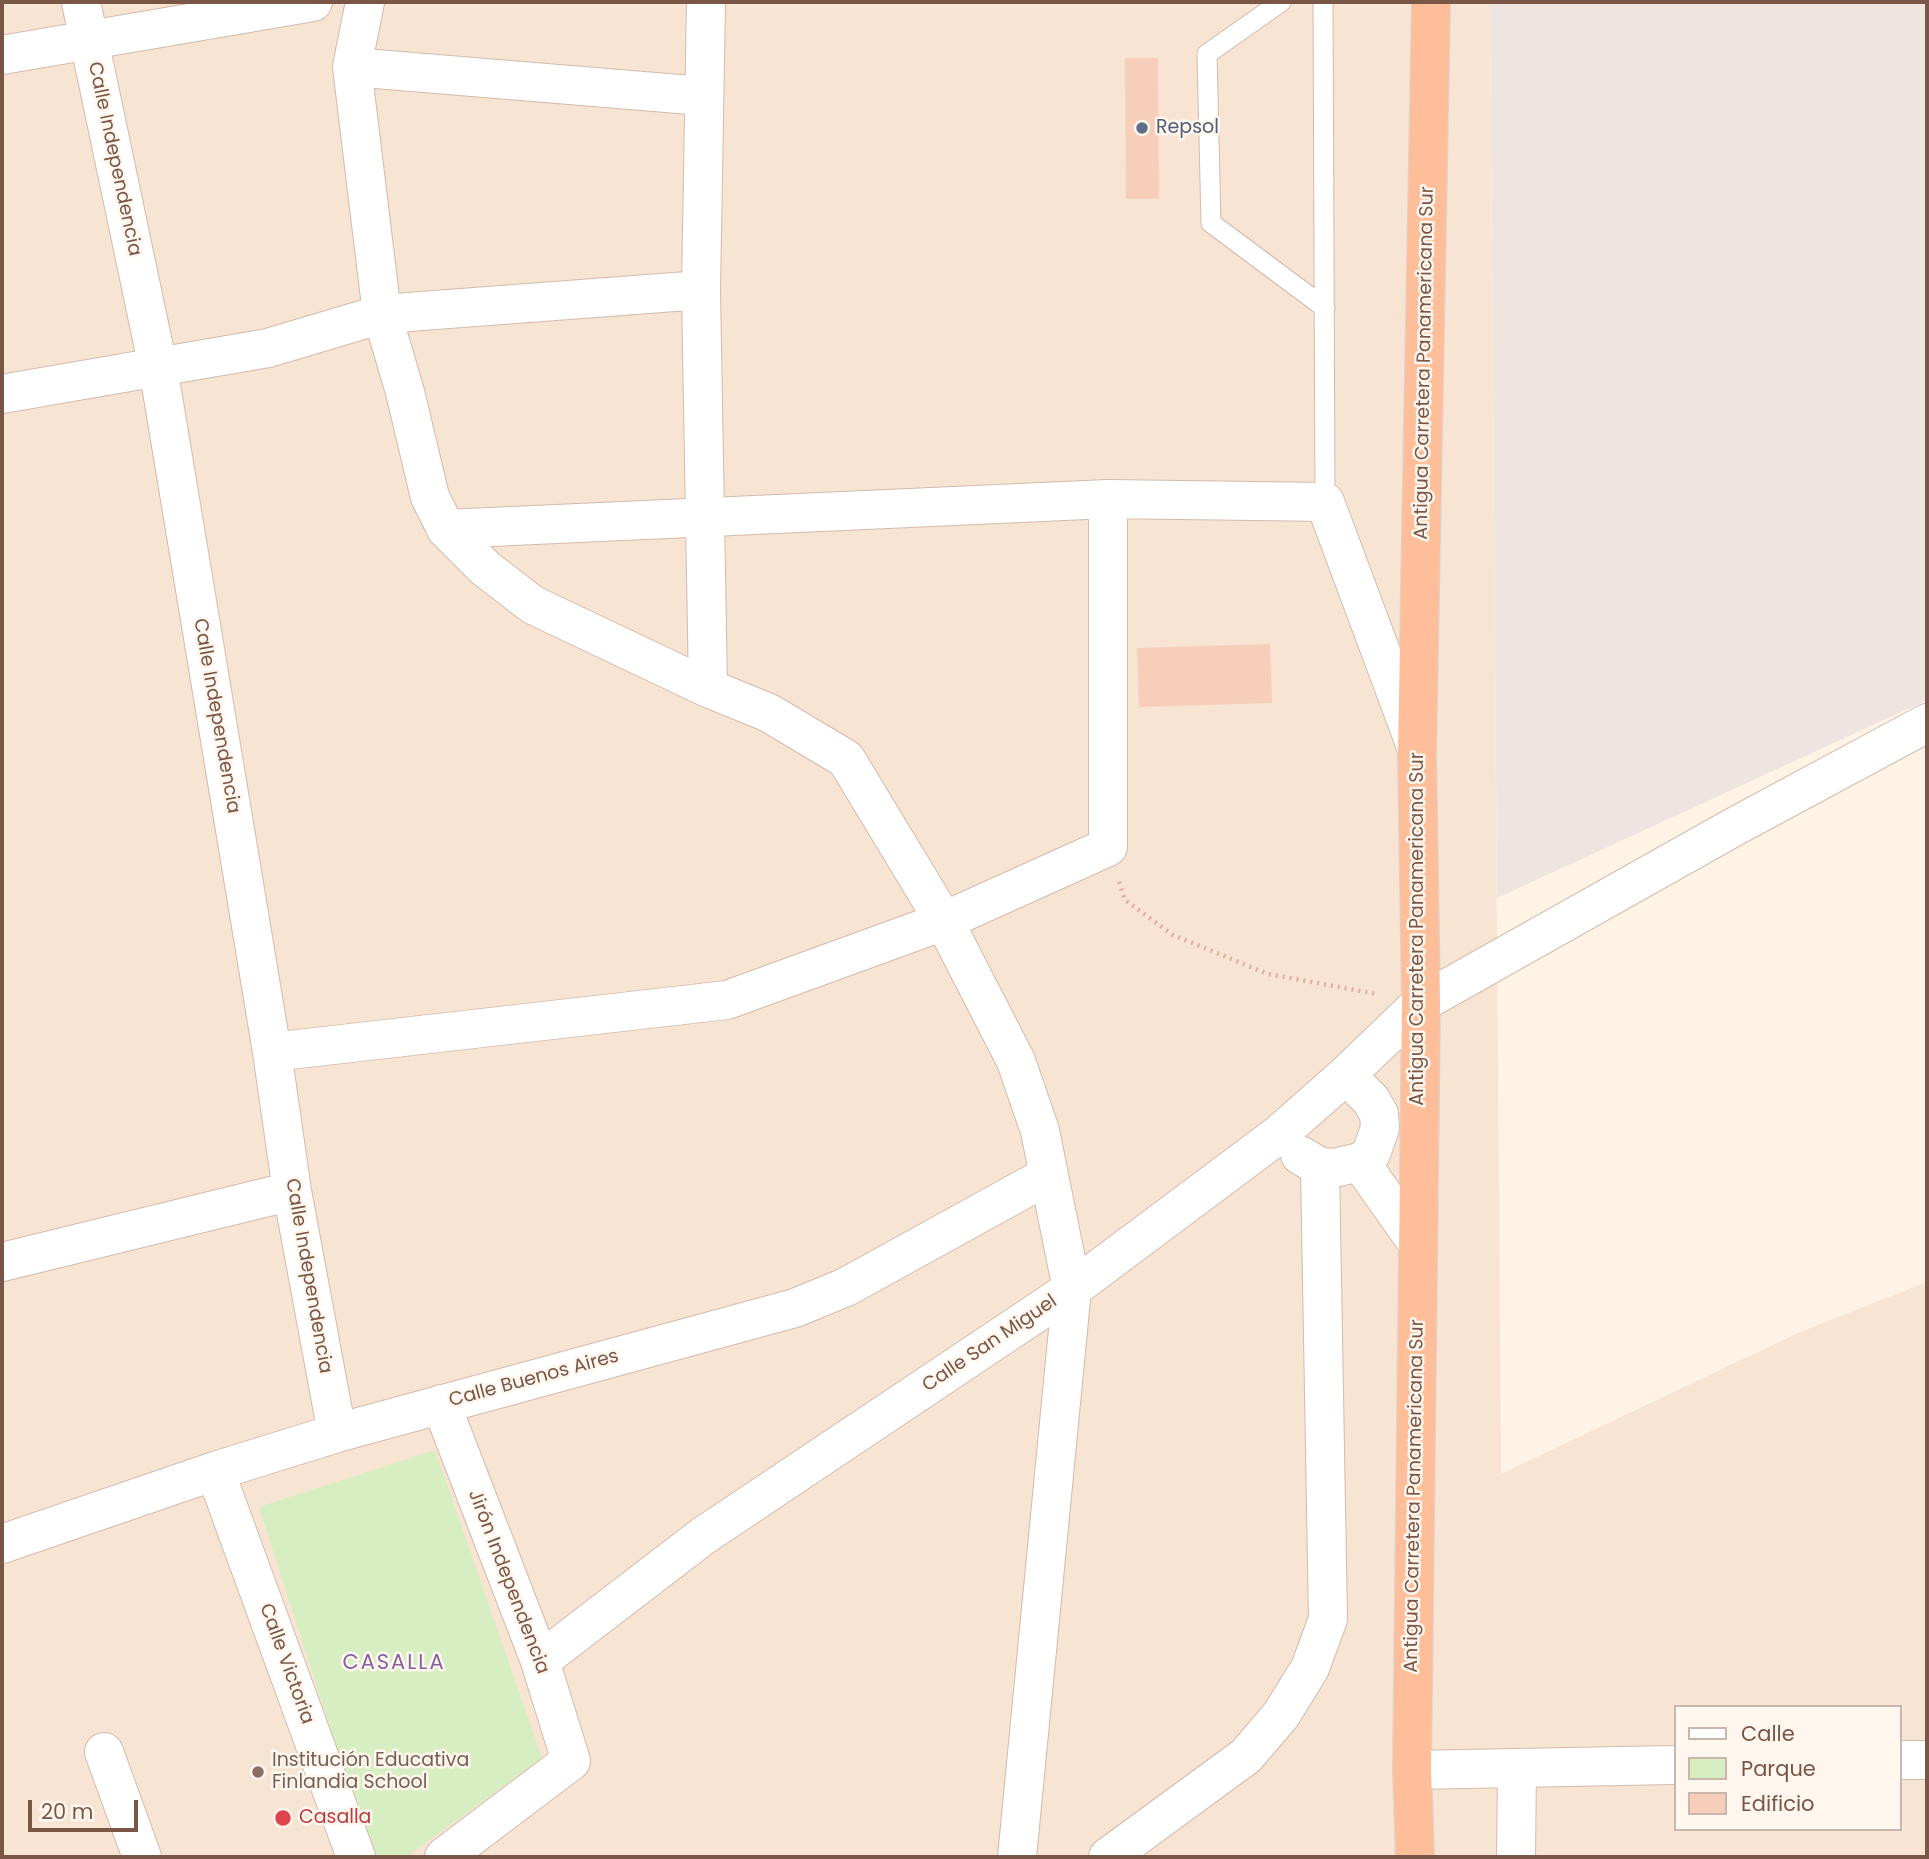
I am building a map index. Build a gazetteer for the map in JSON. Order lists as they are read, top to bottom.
{
  "streets": {
    "highway": ["Antigua Carretera Panamericana Sur"],
    "street": [
      "Calle Independencia",
      "Calle San Miguel",
      "Calle Buenos Aires",
      "Jirón Independencia",
      "Calle Victoria"
    ]
  },
  "crossings": [
    ["Calle Independencia", "Calle Buenos Aires"],
    ["Antigua Carretera Panamericana Sur", "Calle San Miguel"],
    ["Calle San Miguel", "Jirón Independencia"],
    ["Calle Buenos Aires", "Jirón Independencia"],
    ["Calle Buenos Aires", "Calle Victoria"]
  ],
  "districts": ["CASALLA"],
  "places": ["Repsol", "Institución Educativa Finlandia School", "Casalla"],
  "legend": ["Calle", "Parque", "Edificio"],
  "scale_bar": "20 m"
}
